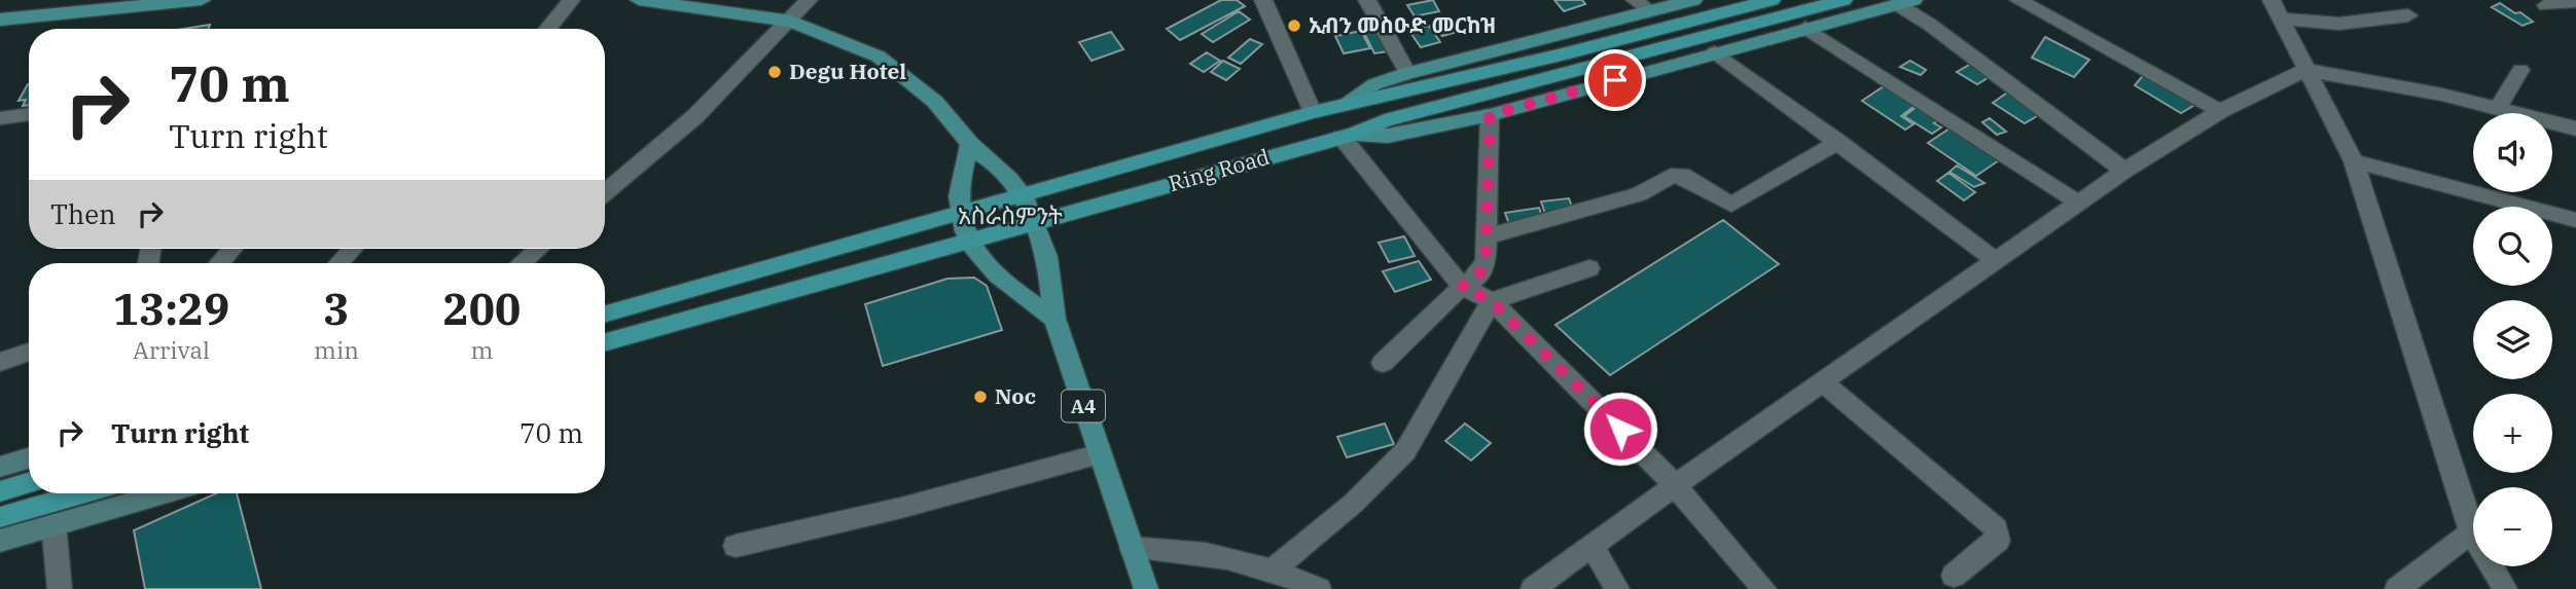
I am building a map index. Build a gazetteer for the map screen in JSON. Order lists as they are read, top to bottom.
{
  "streets": {
    "highway": ["Ring Road"],
    "main road": ["A4"]
  },
  "crossings": [
    ["Ring Road", "A4"]
  ],
  "districts": ["አስራስምንት"],
  "places": ["ኢብን መስዑድ መርከዝ", "Degu Hotel", "Noc"],
  "page": {
    "turn": ["70 m", "Turn right"],
    "map_buttons": ["+", "−"],
    "then": "Then",
    "eta": [
      "13:29",
      "Arrival",
      "3",
      "min",
      "200",
      "m"
    ],
    "list": [
      {
        "name": "Turn right",
        "value": "70 m"
      }
    ]
  }
}
